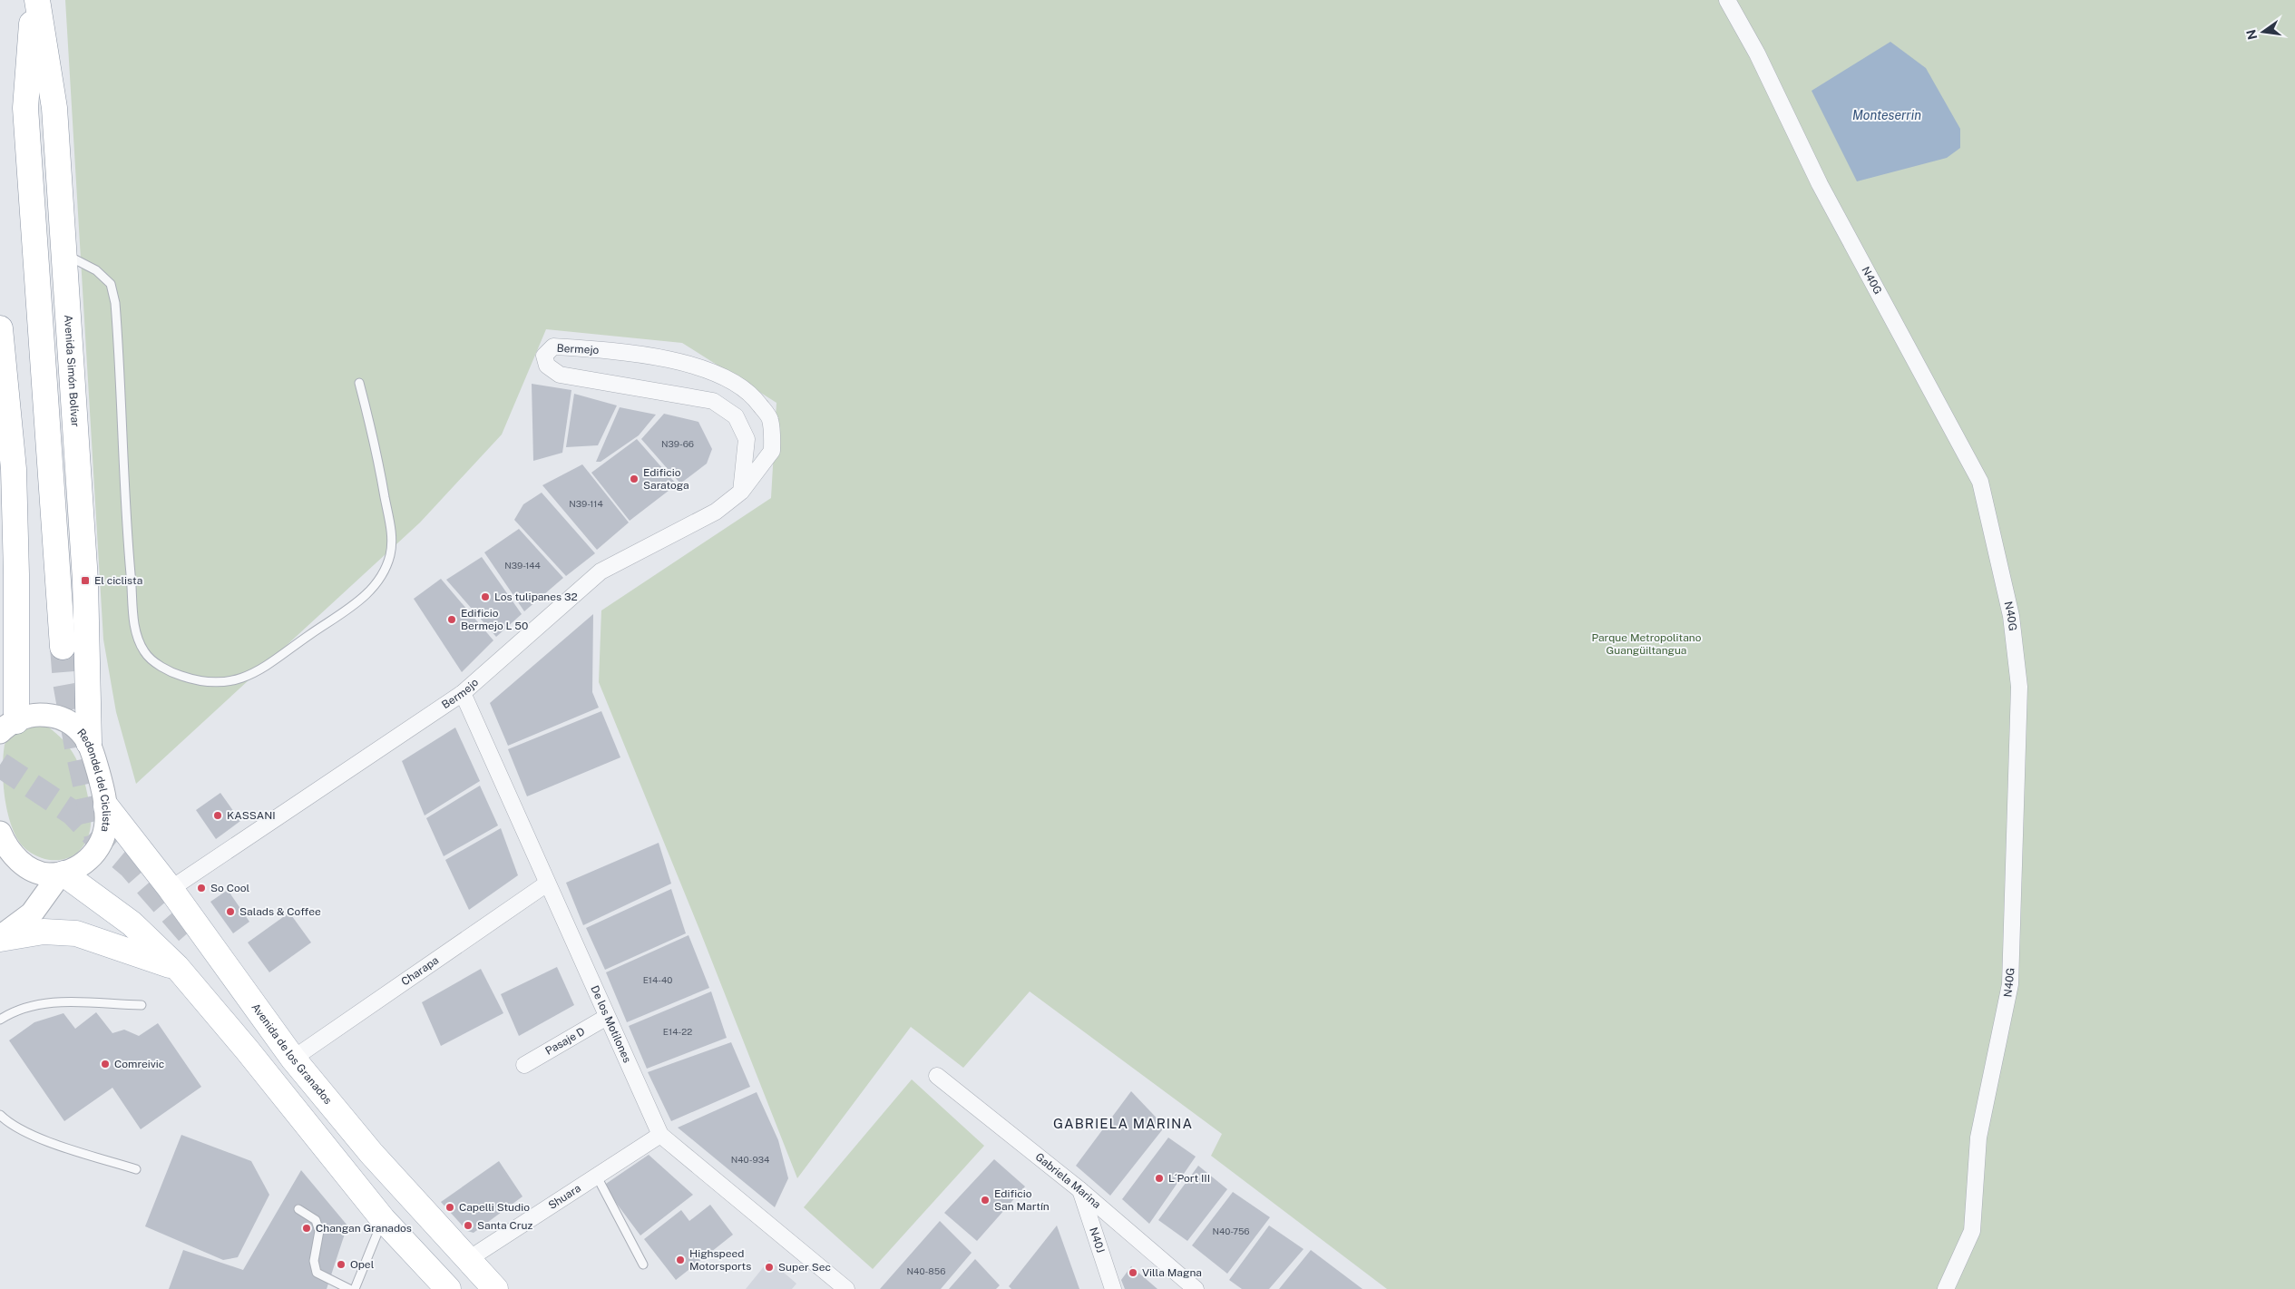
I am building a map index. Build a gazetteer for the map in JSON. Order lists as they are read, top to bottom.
{
  "streets": {
    "main road": ["Avenida Simón Bolívar", "Avenida de los Granados"],
    "street": [
      "N40G",
      "Bermejo",
      "Redondel del Ciclista",
      "Charapa",
      "De los Motilones",
      "Pasaje D",
      "Gabriela Marina",
      "Shuara",
      "N40J"
    ]
  },
  "crossings": [
    ["Bermejo", "De los Motilones"],
    ["Bermejo", "Avenida de los Granados"],
    ["Avenida Simón Bolívar", "Redondel del Ciclista"],
    ["Redondel del Ciclista", "Avenida de los Granados"],
    ["Charapa", "De los Motilones"],
    ["Charapa", "Avenida de los Granados"],
    ["De los Motilones", "Pasaje D"],
    ["De los Motilones", "Shuara"],
    ["Avenida de los Granados", "Shuara"],
    ["Gabriela Marina", "N40J"]
  ],
  "districts": ["GABRIELA MARINA"],
  "water": ["Monteserrin"],
  "parks": ["Parque Metropolitano Guangüiltangua"],
  "places": {
    "other": [
      "Edificio Saratoga",
      "Los tulipanes 32",
      "Edificio Bermejo L 50",
      "KASSANI",
      "So Cool",
      "Salads & Coffee",
      "Comreivic",
      "L´Port III",
      "Edificio San Martín",
      "Capelli Studio",
      "Santa Cruz",
      "Changan Granados",
      "Highspeed Motorsports",
      "Opel",
      "Super Sec",
      "Villa Magna"
    ],
    "transit": ["El ciclista"]
  },
  "house_numbers": [
    "N39-66",
    "N39-114",
    "N39-144",
    "E14-40",
    "E14-22",
    "N40-934",
    "N40-756",
    "N40-856"
  ],
  "north": "left"
}
